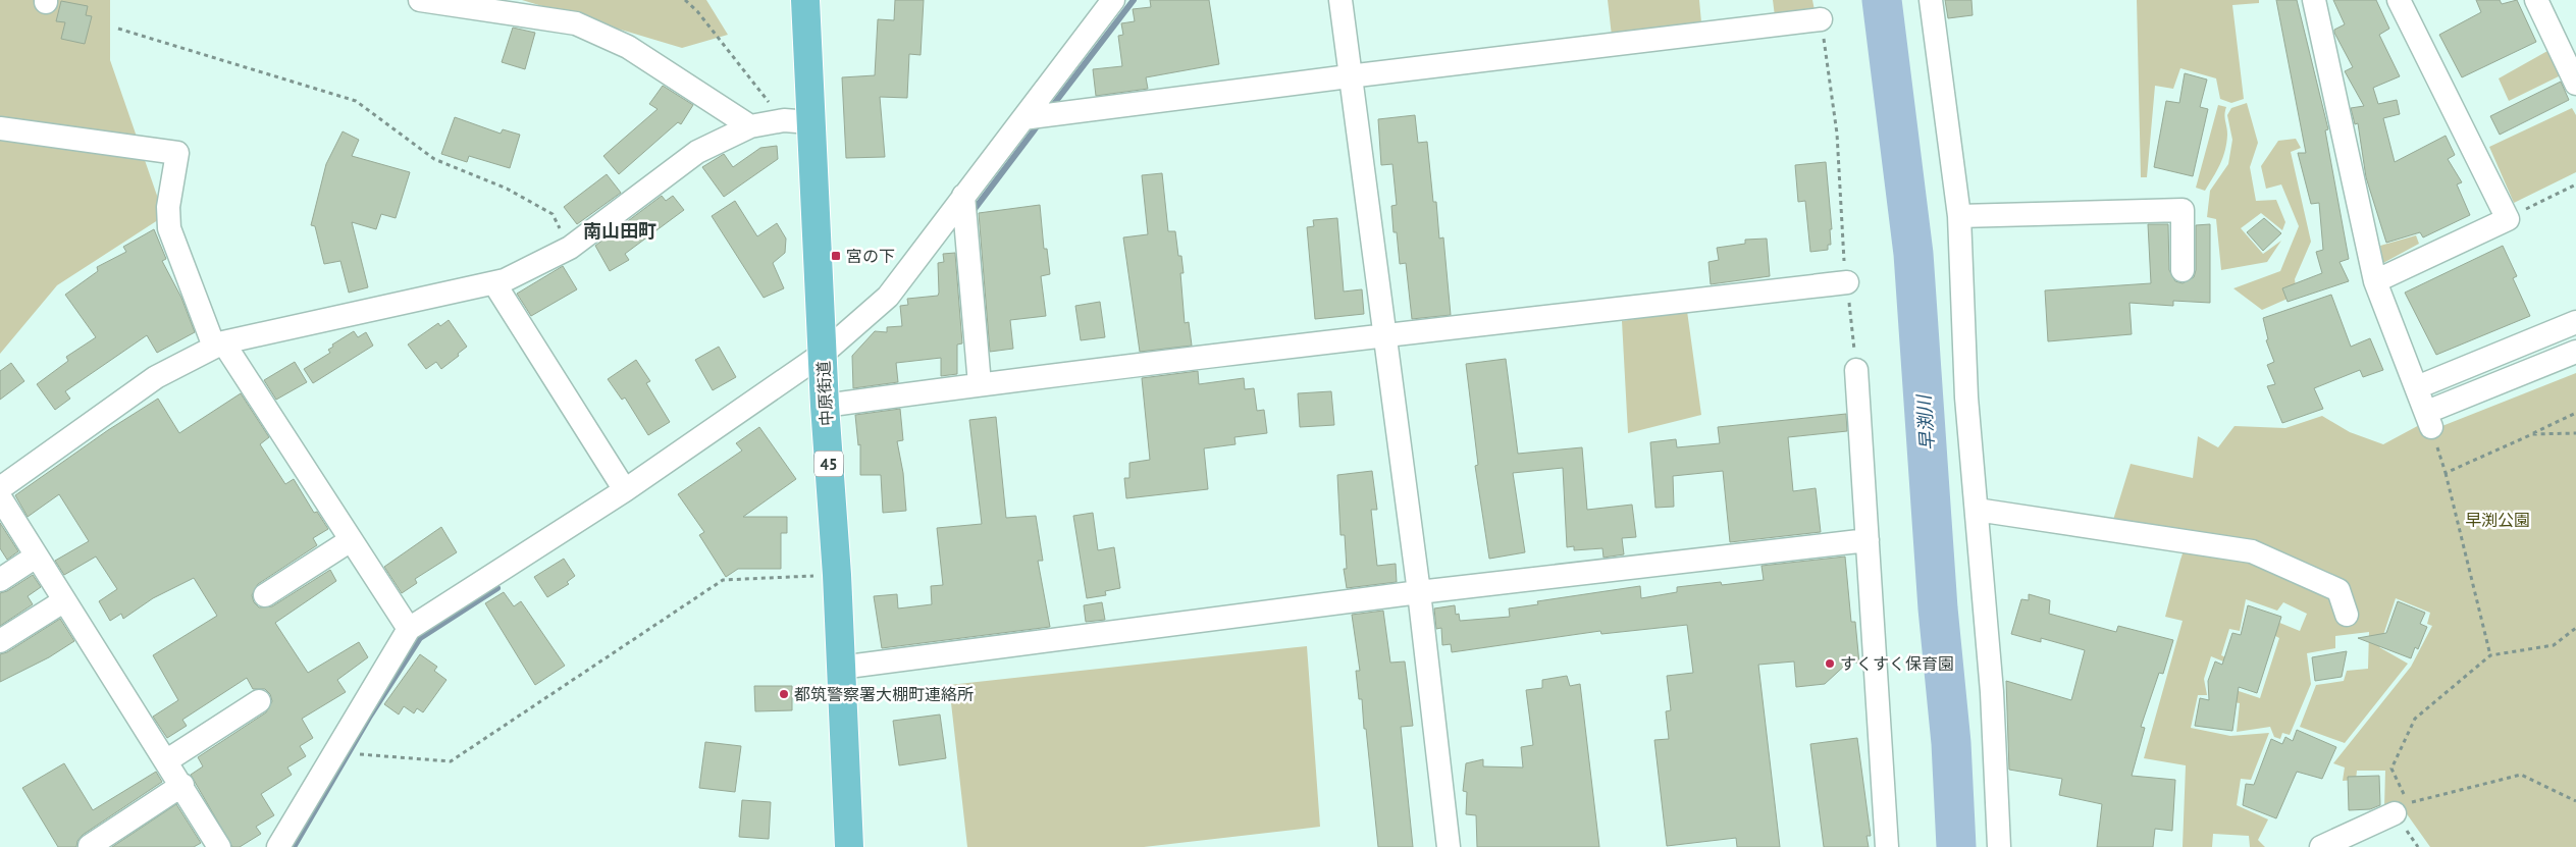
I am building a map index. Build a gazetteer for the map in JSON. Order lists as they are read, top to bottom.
{
  "streets": {
    "main road": ["中原街道", "45"]
  },
  "districts": ["南山田町"],
  "water": ["早渕川"],
  "parks": ["早渕公園"],
  "places": {
    "transit": ["宮の下"],
    "other": ["すくすく保育園", "都筑警察署大棚町連絡所"]
  }
}
